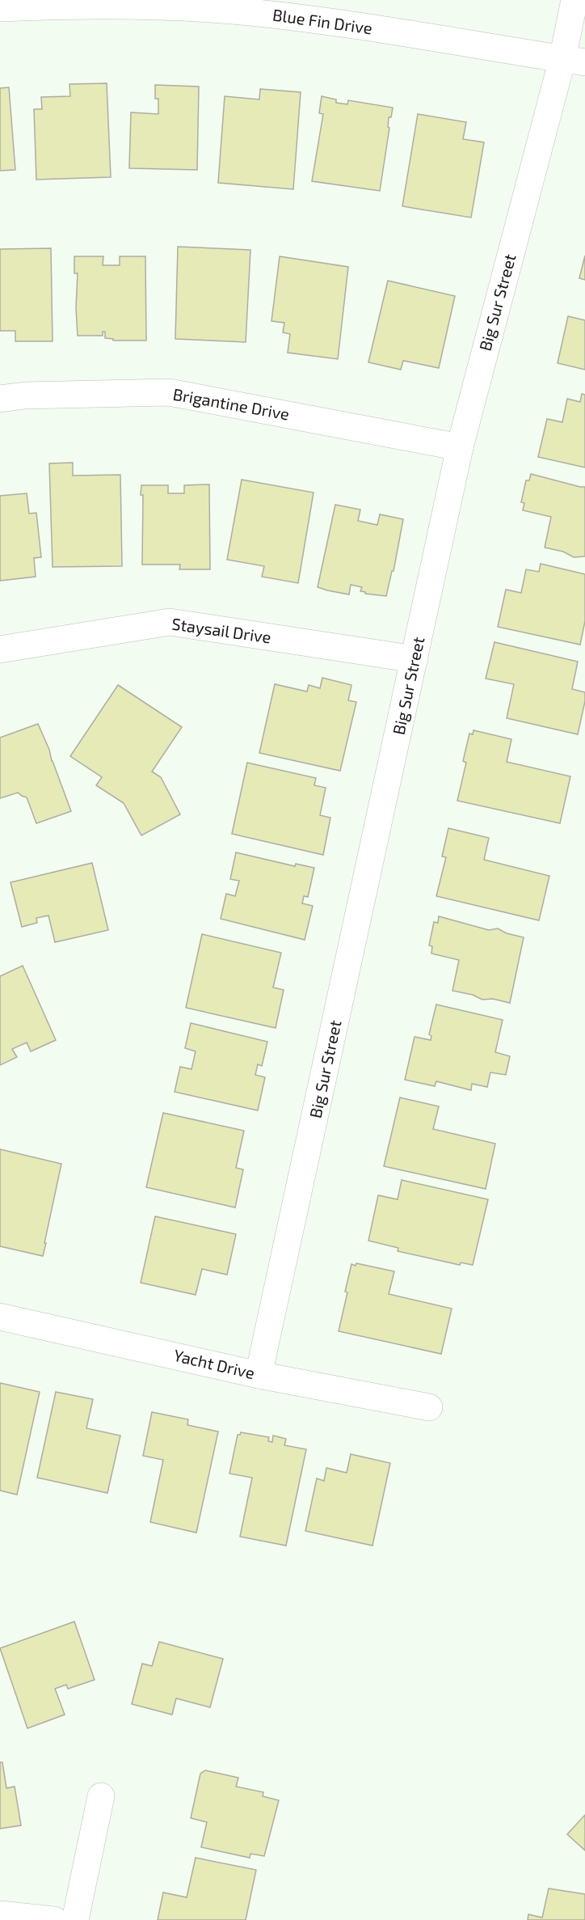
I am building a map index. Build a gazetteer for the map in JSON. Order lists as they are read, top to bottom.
{
  "streets": {
    "street": [
      "Blue Fin Drive",
      "Big Sur Street",
      "Brigantine Drive",
      "Staysail Drive",
      "Yacht Drive"
    ]
  },
  "crossings": [
    ["Blue Fin Drive", "Big Sur Street"],
    ["Big Sur Street", "Brigantine Drive"],
    ["Big Sur Street", "Staysail Drive"],
    ["Big Sur Street", "Yacht Drive"]
  ]
}
